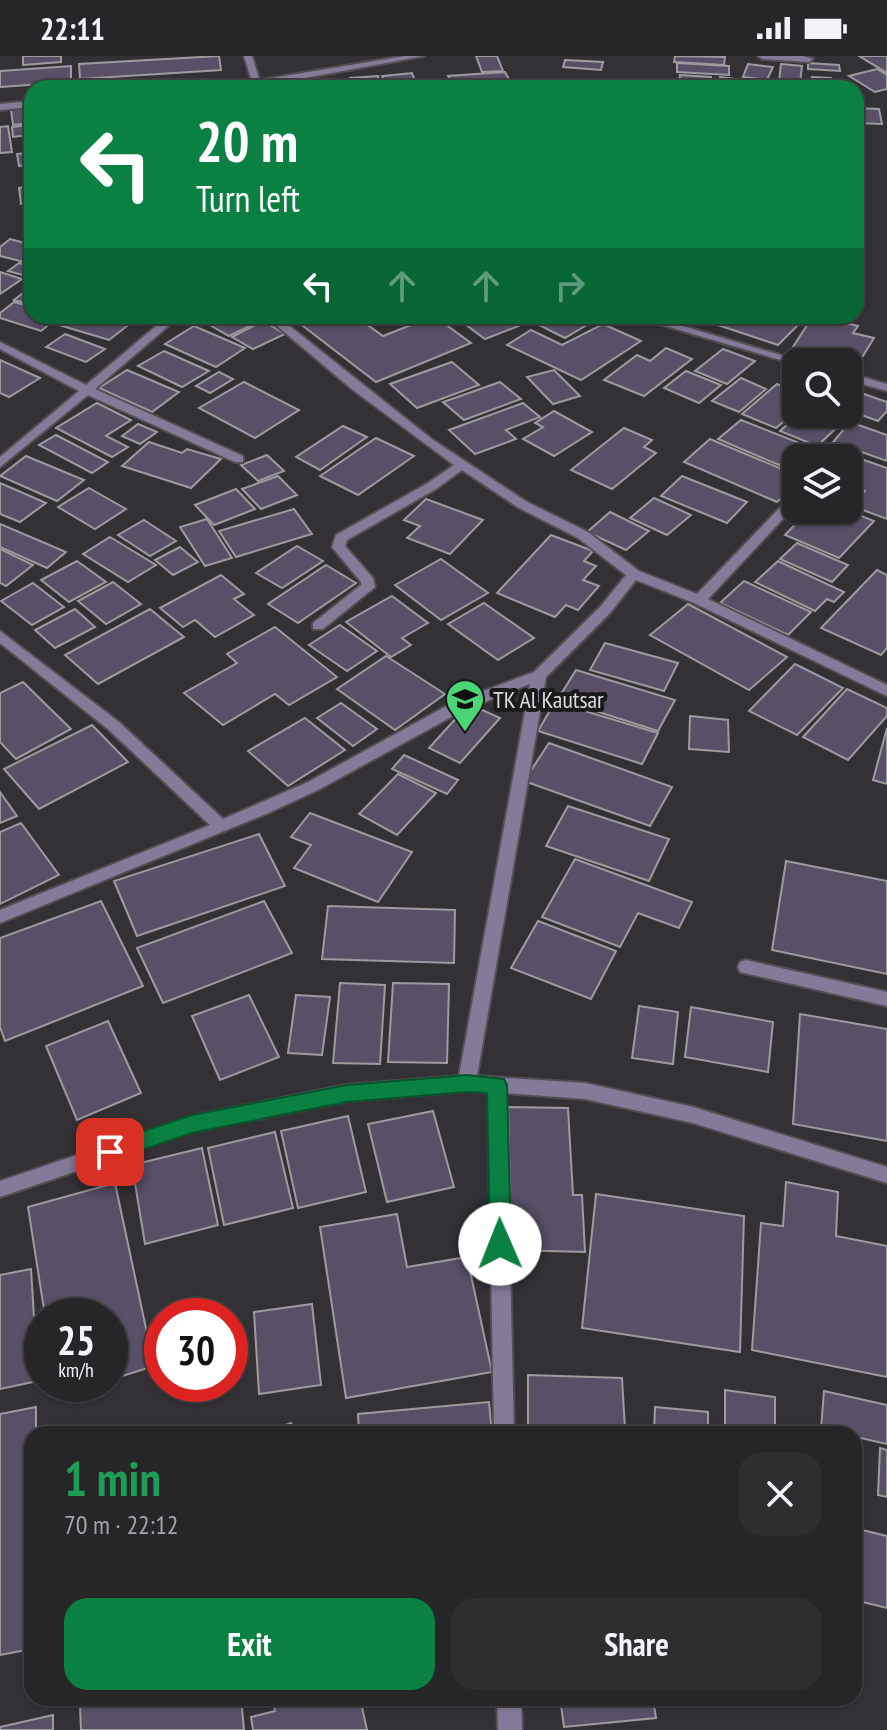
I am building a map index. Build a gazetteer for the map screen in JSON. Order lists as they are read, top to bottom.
{
  "places": {
    "school or university": ["TK Al Kautsar"]
  },
  "page": {
    "status": "22:11",
    "turn": ["20 m", "Turn left"],
    "speed": "25 km/h",
    "limit": "30",
    "heading": ["1 min", "70 m · 22:12"],
    "buttons": ["Exit", "Share"]
  }
}
